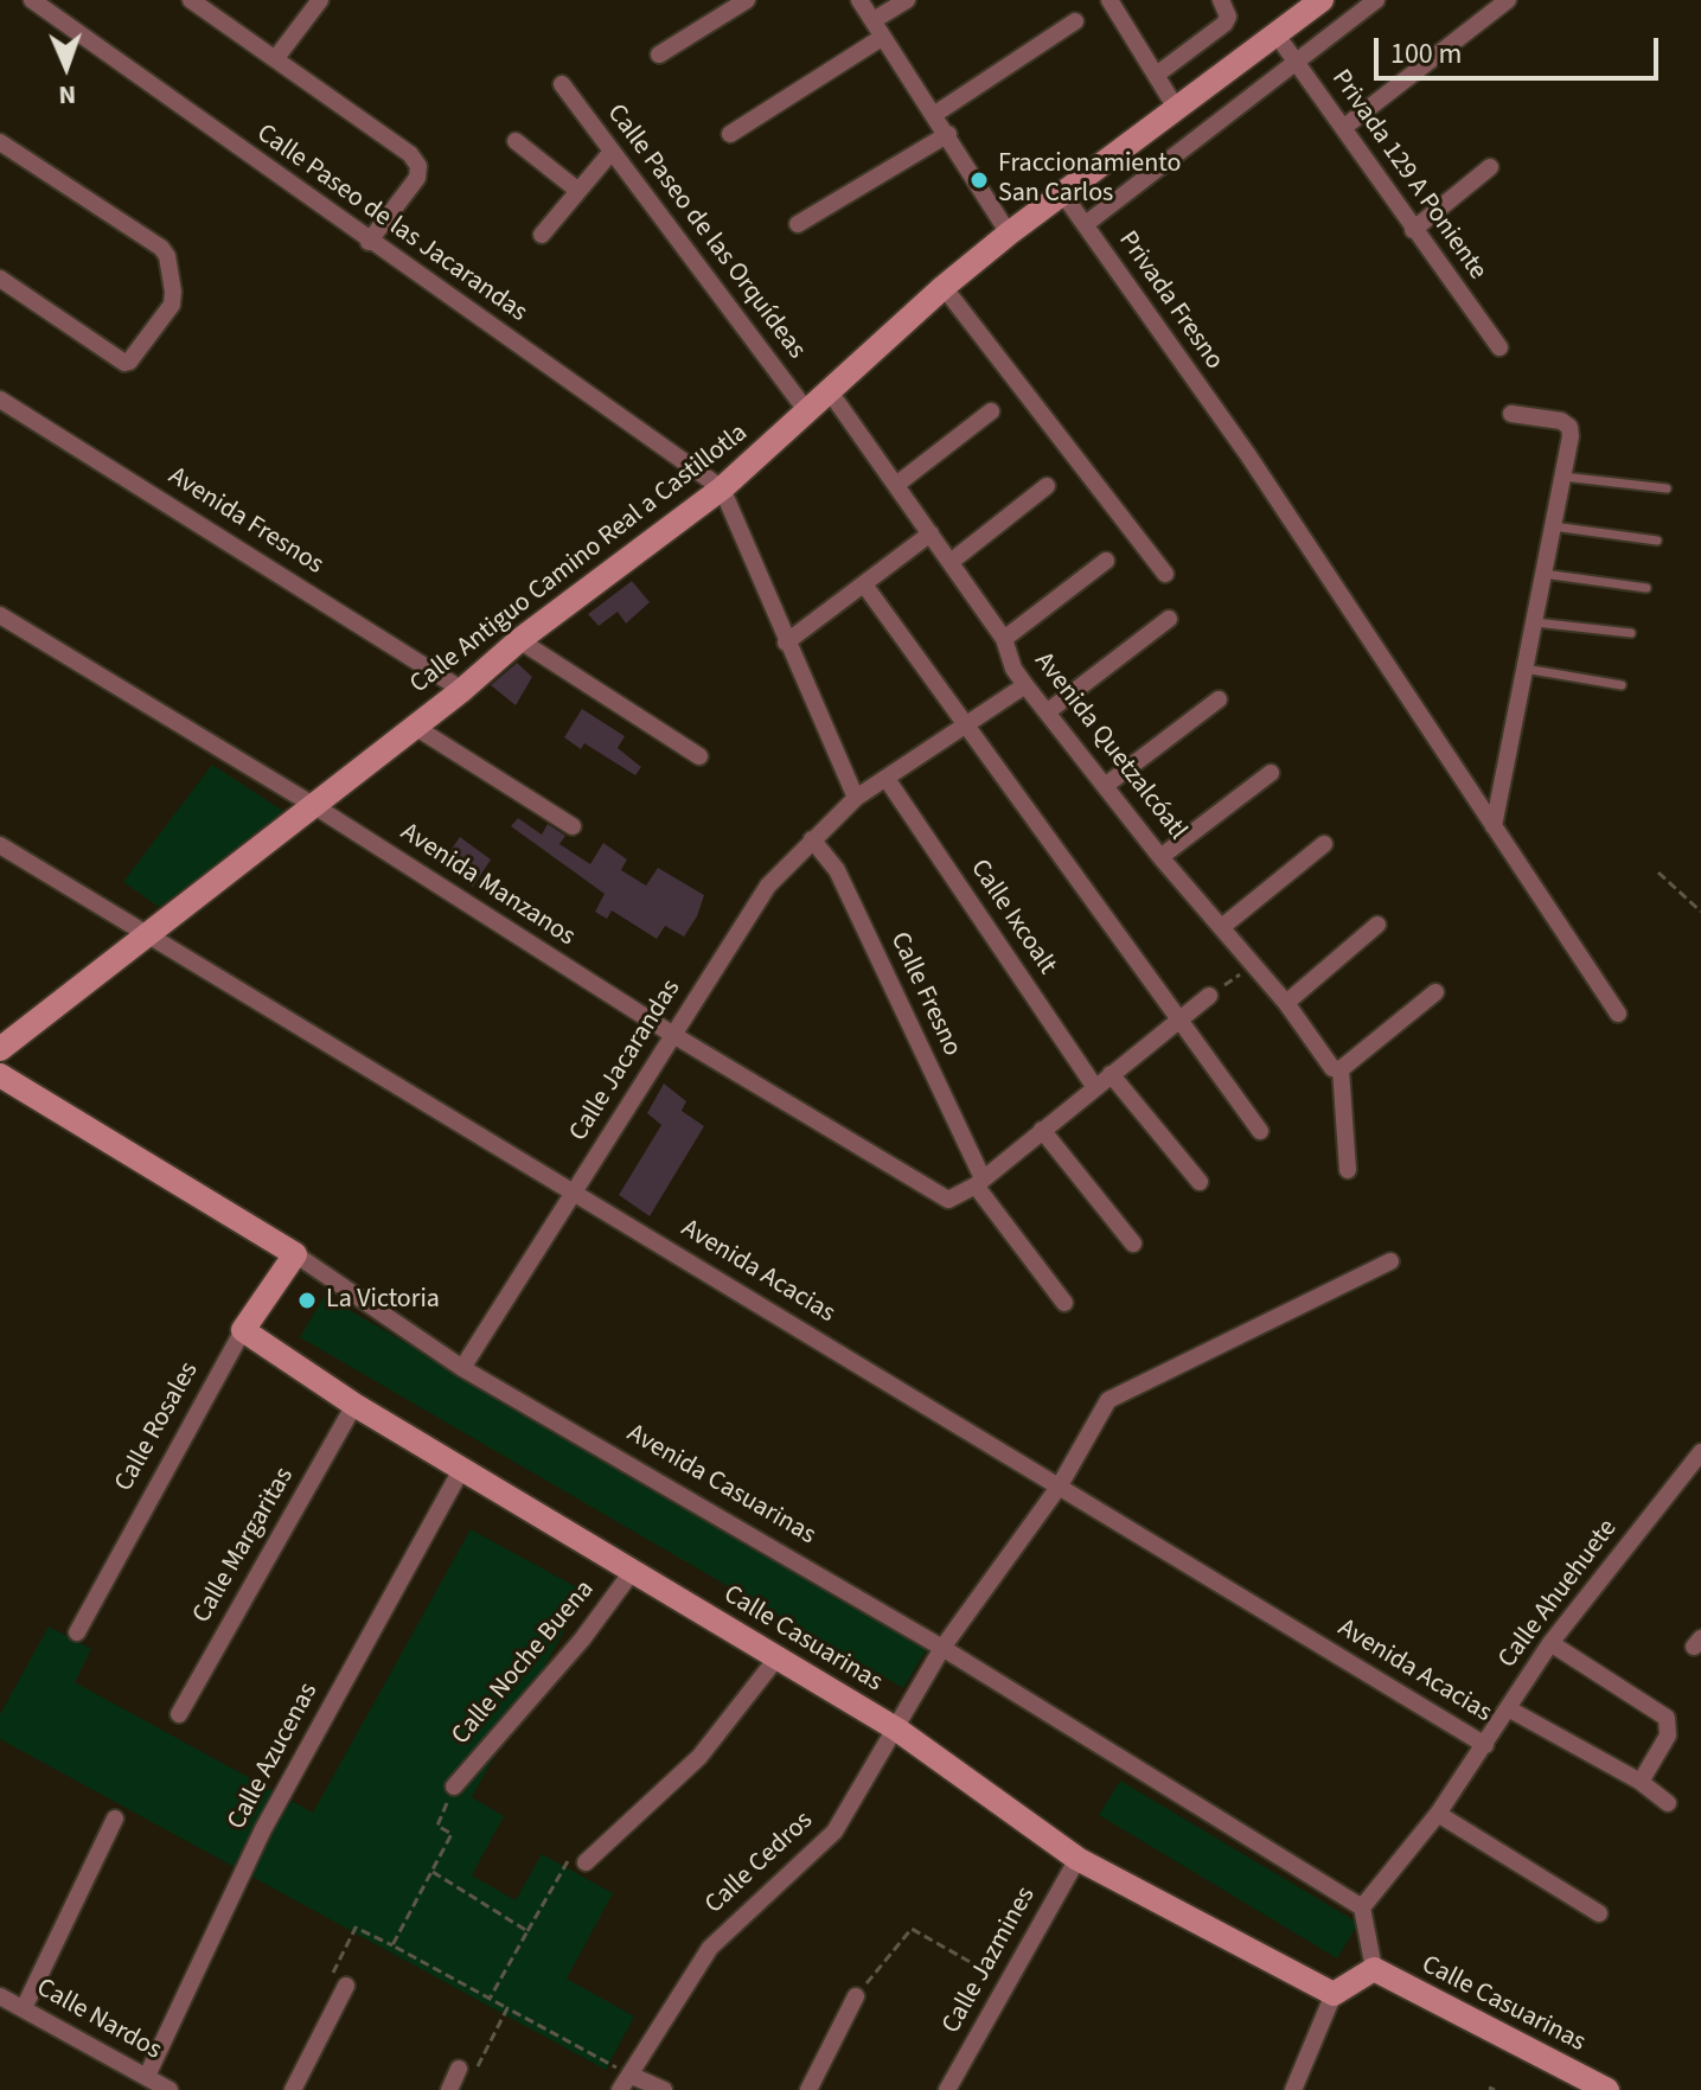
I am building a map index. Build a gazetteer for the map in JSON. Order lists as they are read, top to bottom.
{
  "streets": {
    "street": [
      "Privada 129 A Poniente",
      "Calle Paseo de las Jacarandas",
      "Calle Paseo de las Orquídeas",
      "Privada Fresno",
      "Avenida Fresnos",
      "Calle Antiguo Camino Real a Castillotla",
      "Avenida Quetzalcóatl",
      "Avenida Manzanos",
      "Calle Ixcoalt",
      "Calle Fresno",
      "Calle Jacarandas",
      "Avenida Acacias",
      "Calle Rosales",
      "Avenida Casuarinas",
      "Calle Margaritas",
      "Calle Ahuehuete",
      "Calle Casuarinas",
      "Calle Noche Buena",
      "Calle Azucenas",
      "Calle Cedros",
      "Calle Jazmines",
      "Calle Nardos"
    ]
  },
  "crossings": [
    ["Privada 129 A Poniente", "Calle Antiguo Camino Real a Castillotla"],
    ["Calle Paseo de las Jacarandas", "Calle Antiguo Camino Real a Castillotla"],
    ["Calle Paseo de las Orquídeas", "Calle Antiguo Camino Real a Castillotla"],
    ["Privada Fresno", "Calle Antiguo Camino Real a Castillotla"],
    ["Avenida Fresnos", "Calle Antiguo Camino Real a Castillotla"],
    ["Calle Antiguo Camino Real a Castillotla", "Avenida Quetzalcóatl"],
    ["Calle Antiguo Camino Real a Castillotla", "Avenida Manzanos"],
    ["Calle Antiguo Camino Real a Castillotla", "Avenida Acacias"],
    ["Avenida Quetzalcóatl", "Calle Jacarandas"],
    ["Avenida Manzanos", "Calle Fresno"],
    ["Avenida Manzanos", "Calle Jacarandas"],
    ["Calle Ixcoalt", "Calle Jacarandas"],
    ["Calle Fresno", "Calle Jacarandas"],
    ["Calle Jacarandas", "Avenida Acacias"],
    ["Calle Jacarandas", "Avenida Casuarinas"],
    ["Avenida Acacias", "Calle Ahuehuete"],
    ["Avenida Acacias", "Calle Cedros"],
    ["Calle Rosales", "Avenida Casuarinas"],
    ["Calle Rosales", "Calle Casuarinas"],
    ["Avenida Casuarinas", "Calle Ahuehuete"],
    ["Avenida Casuarinas", "Calle Cedros"],
    ["Calle Margaritas", "Calle Casuarinas"],
    ["Calle Casuarinas", "Calle Noche Buena"],
    ["Calle Casuarinas", "Calle Azucenas"],
    ["Calle Casuarinas", "Calle Cedros"],
    ["Calle Casuarinas", "Calle Jazmines"],
    ["Calle Azucenas", "Calle Nardos"]
  ],
  "places": ["Fraccionamiento San Carlos", "La Victoria"],
  "scale_bar": "100 m",
  "north": "bottom"
}
